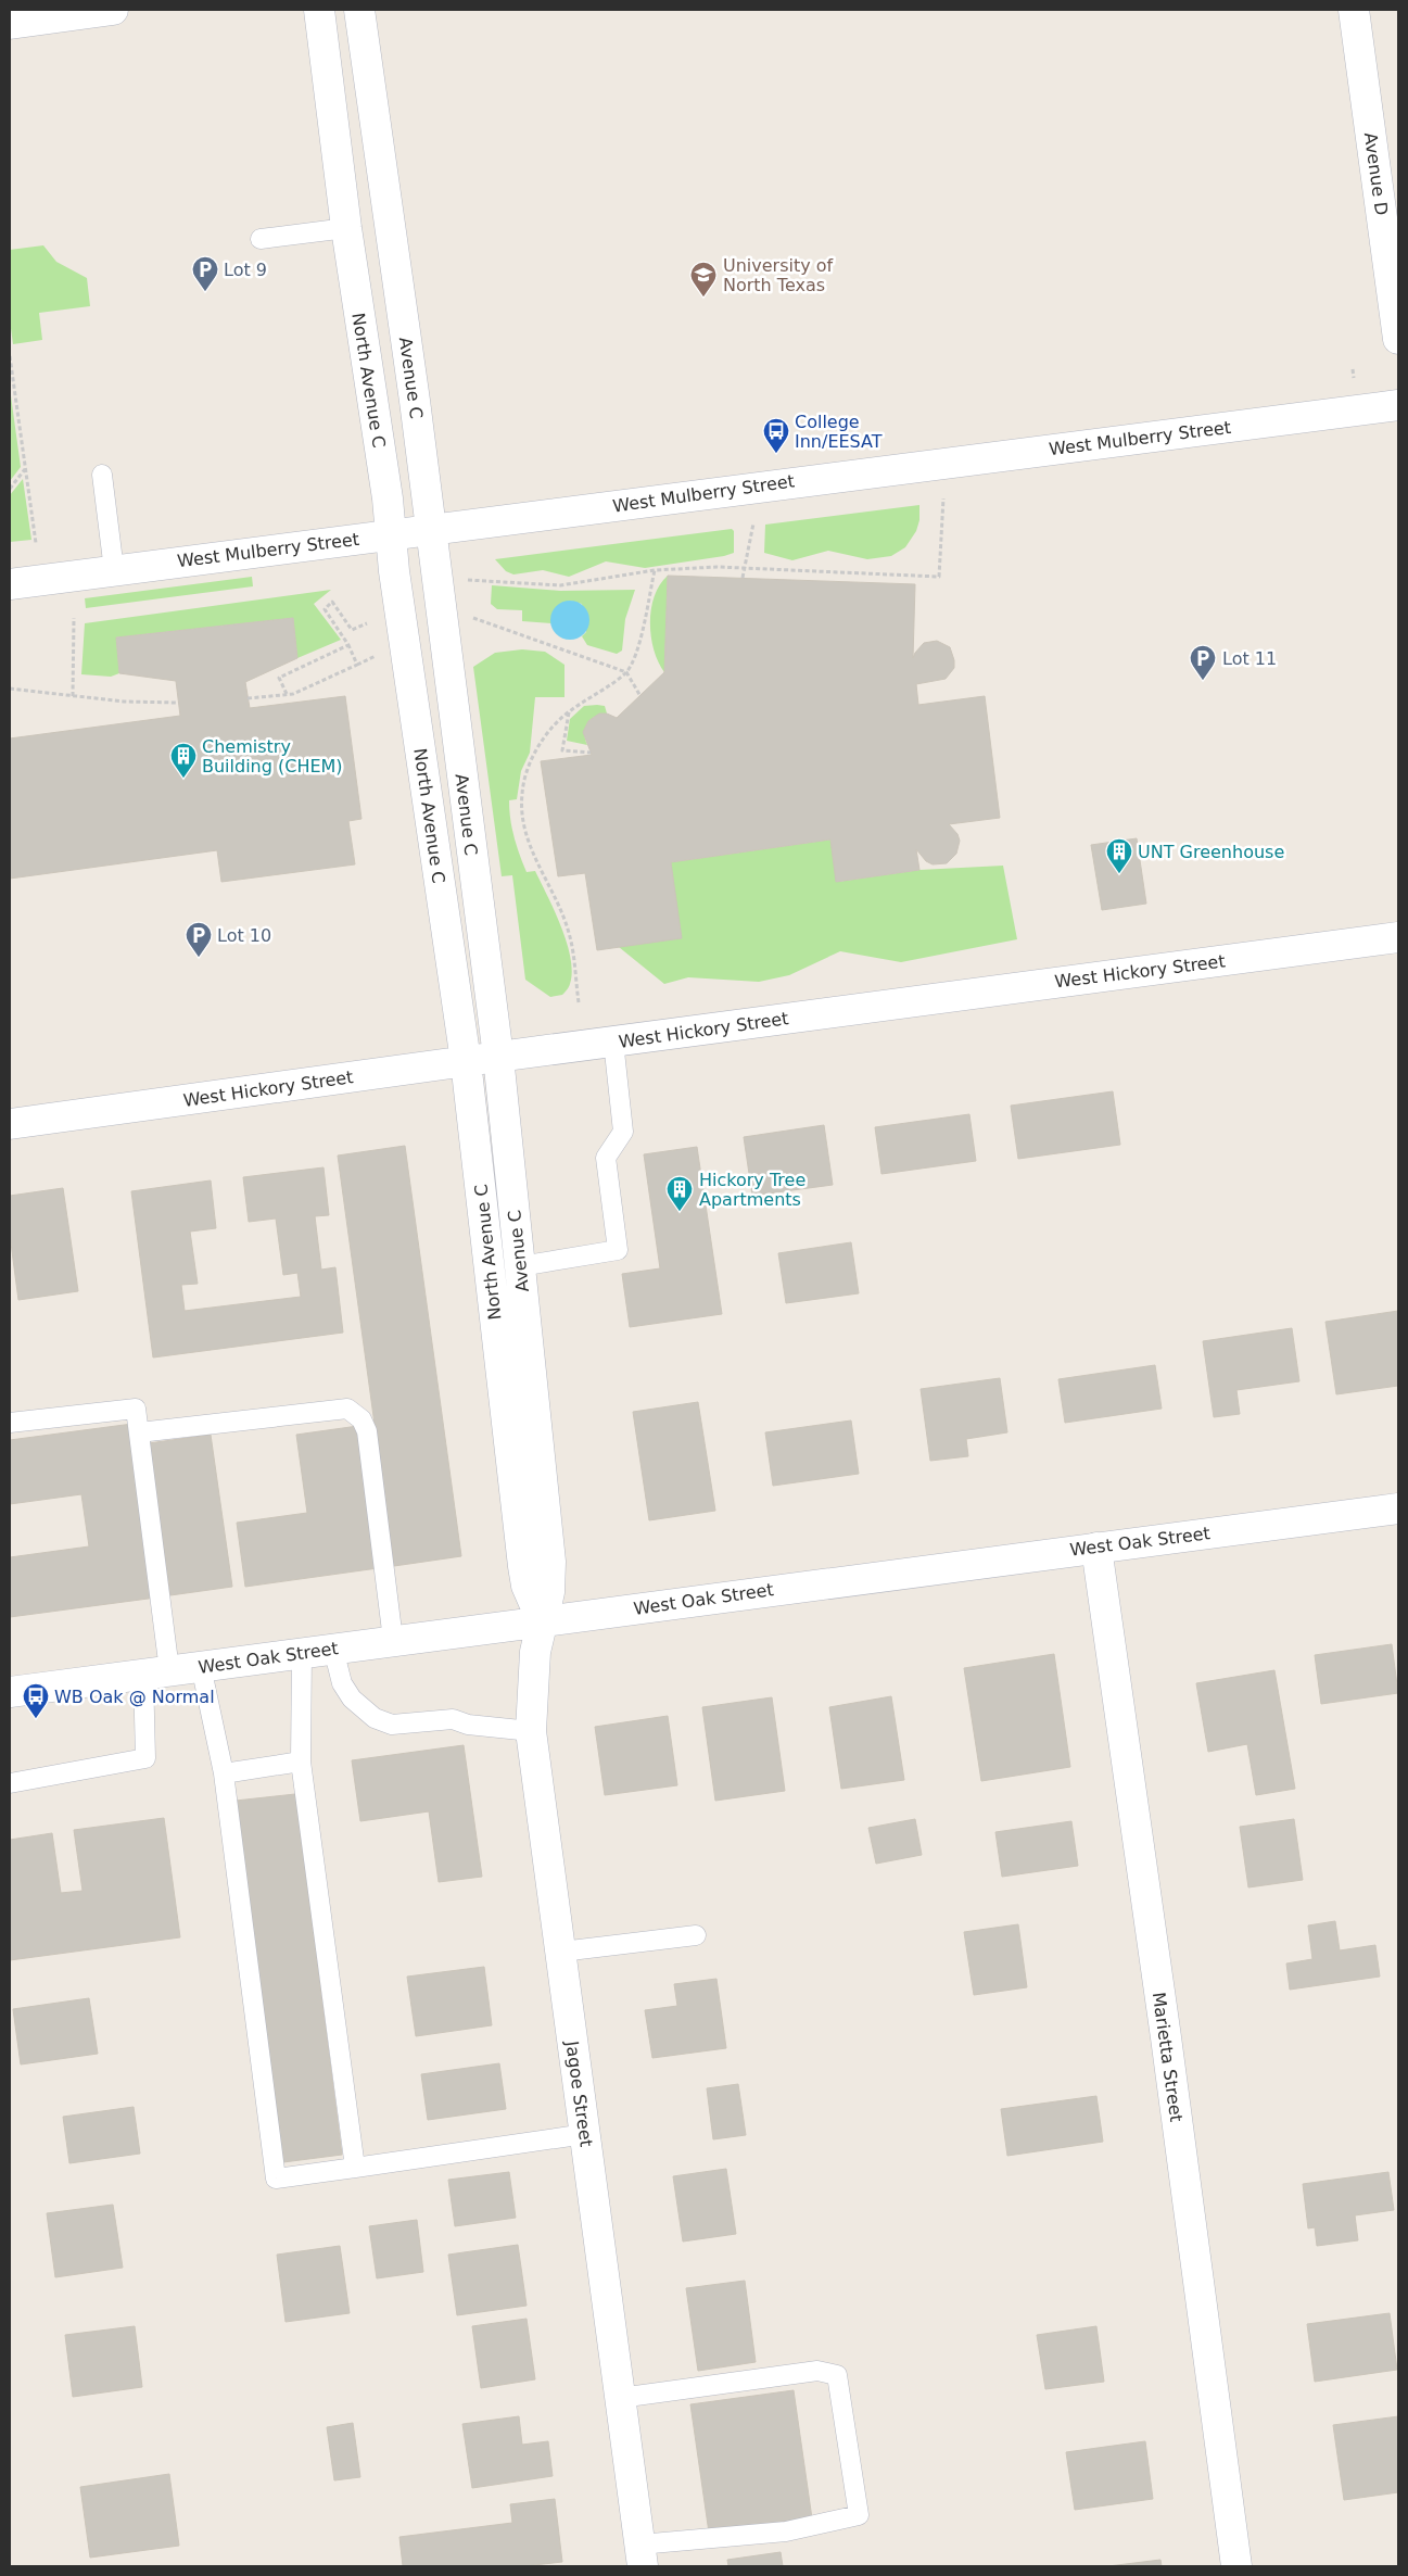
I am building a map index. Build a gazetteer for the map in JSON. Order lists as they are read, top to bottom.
{
  "streets": {
    "street": [
      "Avenue D",
      "Avenue C",
      "North Avenue C",
      "West Mulberry Street",
      "West Hickory Street",
      "West Oak Street",
      "Marietta Street",
      "Jagoe Street"
    ]
  },
  "crossings": [
    ["Avenue C", "North Avenue C"],
    ["Avenue C", "West Mulberry Street"],
    ["Avenue C", "West Hickory Street"],
    ["Avenue C", "West Oak Street"],
    ["Avenue C", "Jagoe Street"],
    ["North Avenue C", "West Mulberry Street"],
    ["North Avenue C", "West Hickory Street"],
    ["North Avenue C", "West Oak Street"],
    ["North Avenue C", "Jagoe Street"],
    ["West Oak Street", "Marietta Street"],
    ["West Oak Street", "Jagoe Street"]
  ],
  "places": {
    "parking": ["Lot 9", "Lot 11", "Lot 10"],
    "school or university": ["University of North Texas"],
    "bus stop": ["College Inn/EESAT", "WB Oak @ Normal"],
    "building": ["Chemistry Building (CHEM)", "UNT Greenhouse", "Hickory Tree Apartments"]
  }
}
